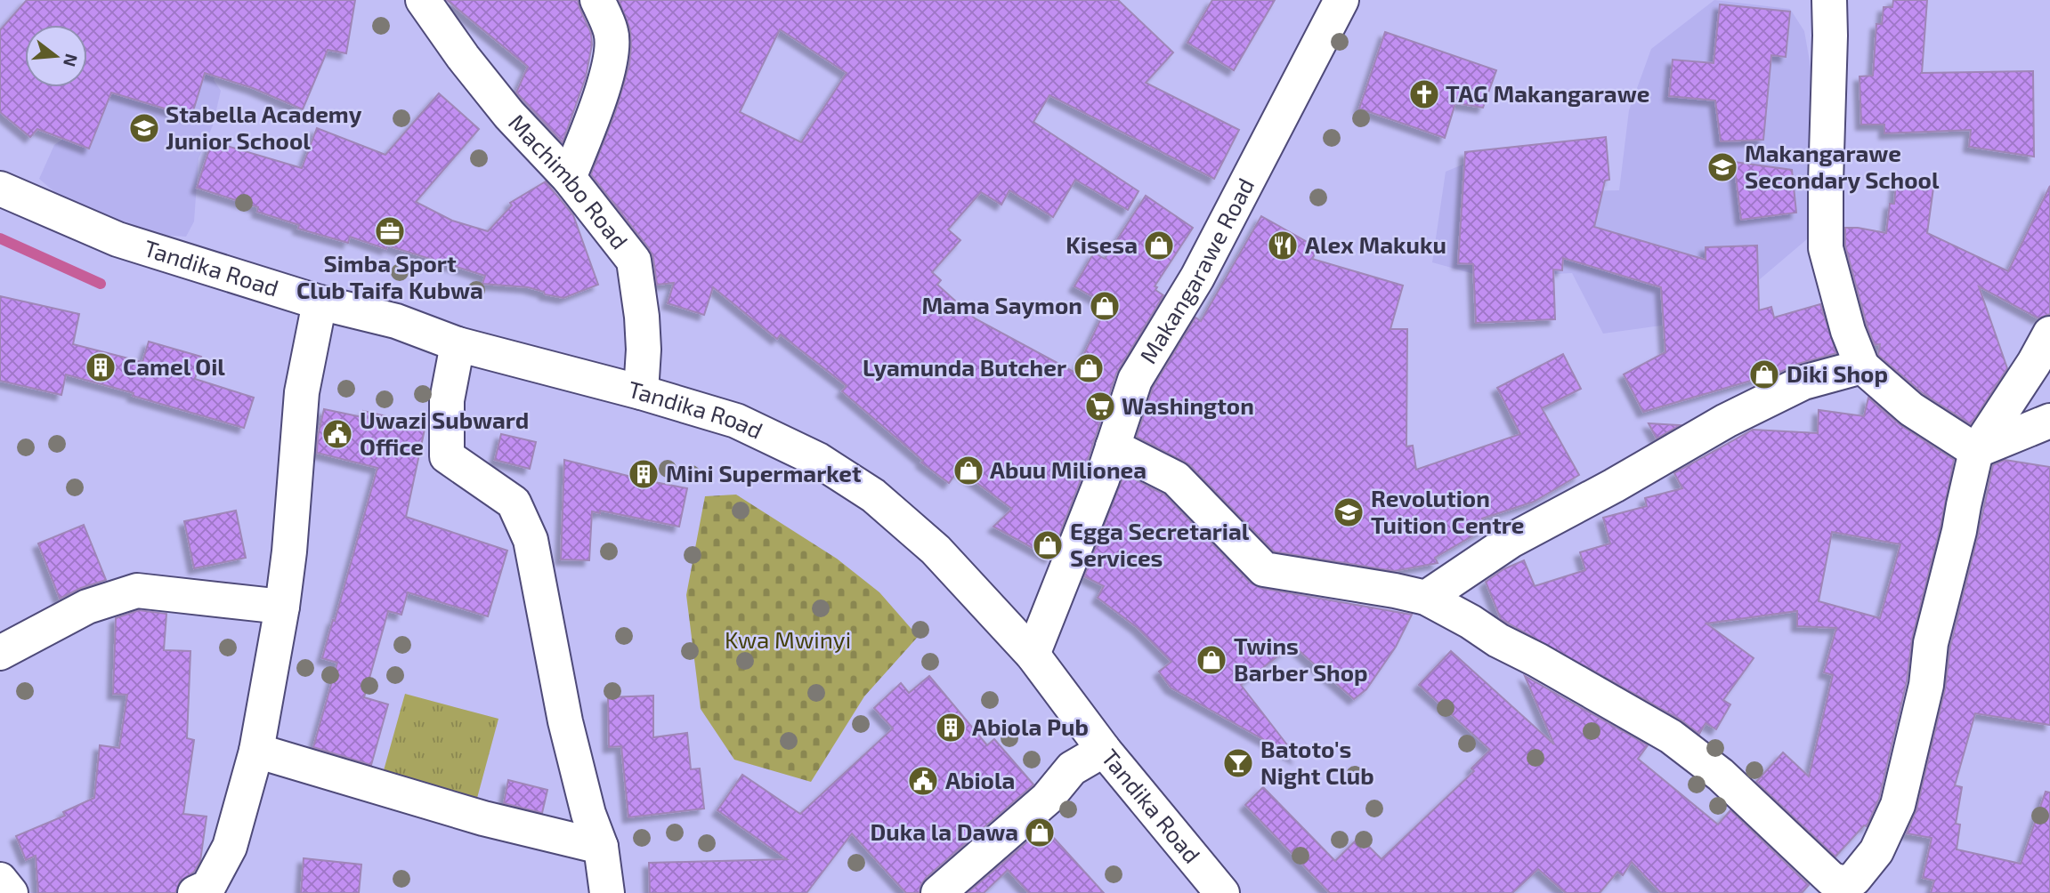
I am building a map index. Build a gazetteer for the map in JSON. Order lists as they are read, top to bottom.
{
  "streets": {
    "street": ["Machimbo Road", "Tandika Road", "Makangarawe Road"]
  },
  "crossings": [
    ["Machimbo Road", "Tandika Road"],
    ["Tandika Road", "Makangarawe Road"]
  ],
  "parks": ["Kwa Mwinyi"],
  "places": {
    "church": ["TAG Makangarawe"],
    "school or university": ["Stabella Academy Junior School", "Makangarawe Secondary School", "Revolution Tuition Centre"],
    "office": ["Simba Sport Club Taifa Kubwa"],
    "shop": [
      "Kisesa",
      "Mama Saymon",
      "Lyamunda Butcher",
      "Diki Shop",
      "Abuu Milionea",
      "Egga Secretarial Services",
      "Twins Barber Shop",
      "Duka la Dawa"
    ],
    "restaurant": ["Alex Makuku"],
    "building": ["Camel Oil", "Mini Supermarket", "Abiola Pub"],
    "supermarket": ["Washington"],
    "public building": ["Uwazi Subward Office", "Abiola"],
    "bar": ["Batoto's Night Club"]
  },
  "north": "right"
}
